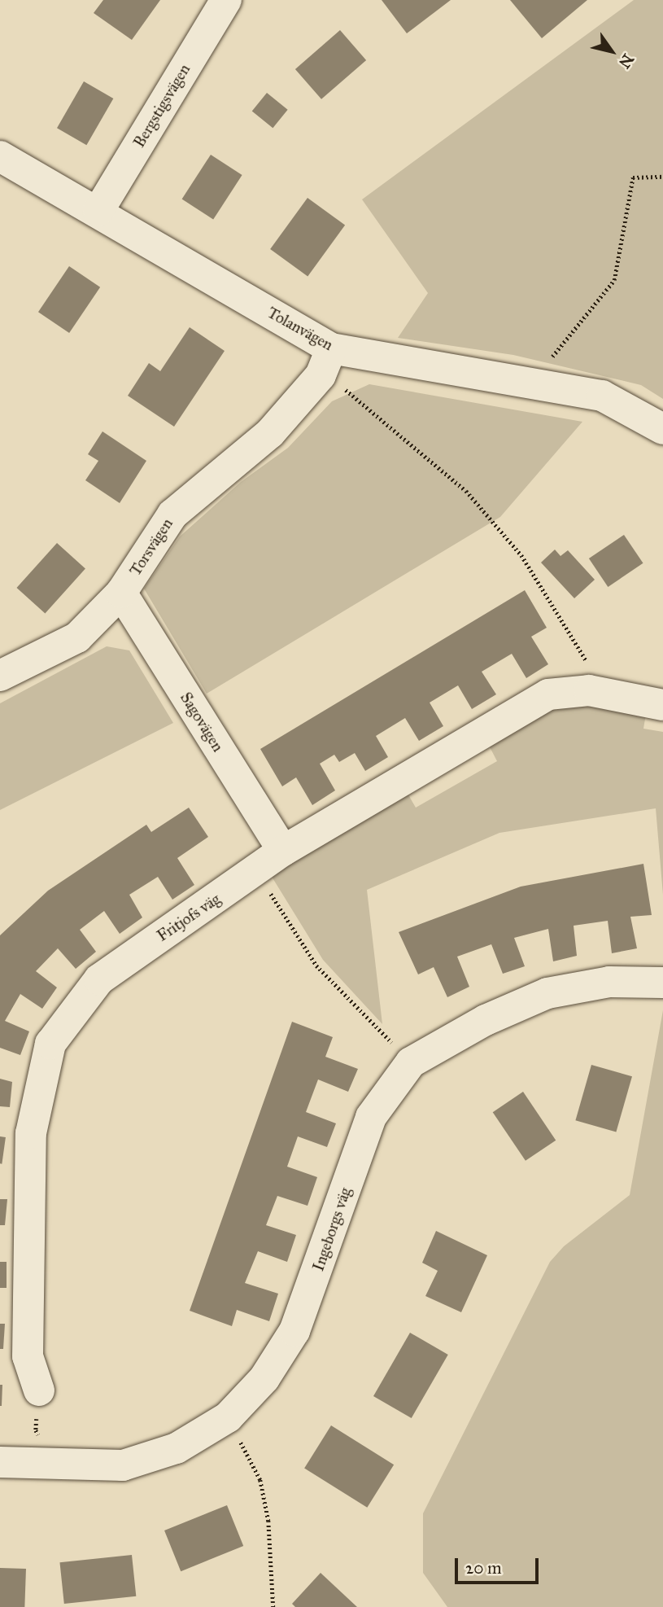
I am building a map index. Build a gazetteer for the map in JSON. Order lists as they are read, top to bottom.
{
  "streets": {
    "street": [
      "Bergstigsvägen",
      "Tolanvägen",
      "Torsvägen",
      "Sagovägen",
      "Fritjofs väg",
      "Ingeborgs väg"
    ]
  },
  "crossings": [
    ["Bergstigsvägen", "Tolanvägen"],
    ["Tolanvägen", "Torsvägen"],
    ["Torsvägen", "Sagovägen"],
    ["Sagovägen", "Fritjofs väg"]
  ],
  "scale_bar": "20 m",
  "north": "bottom right"
}
